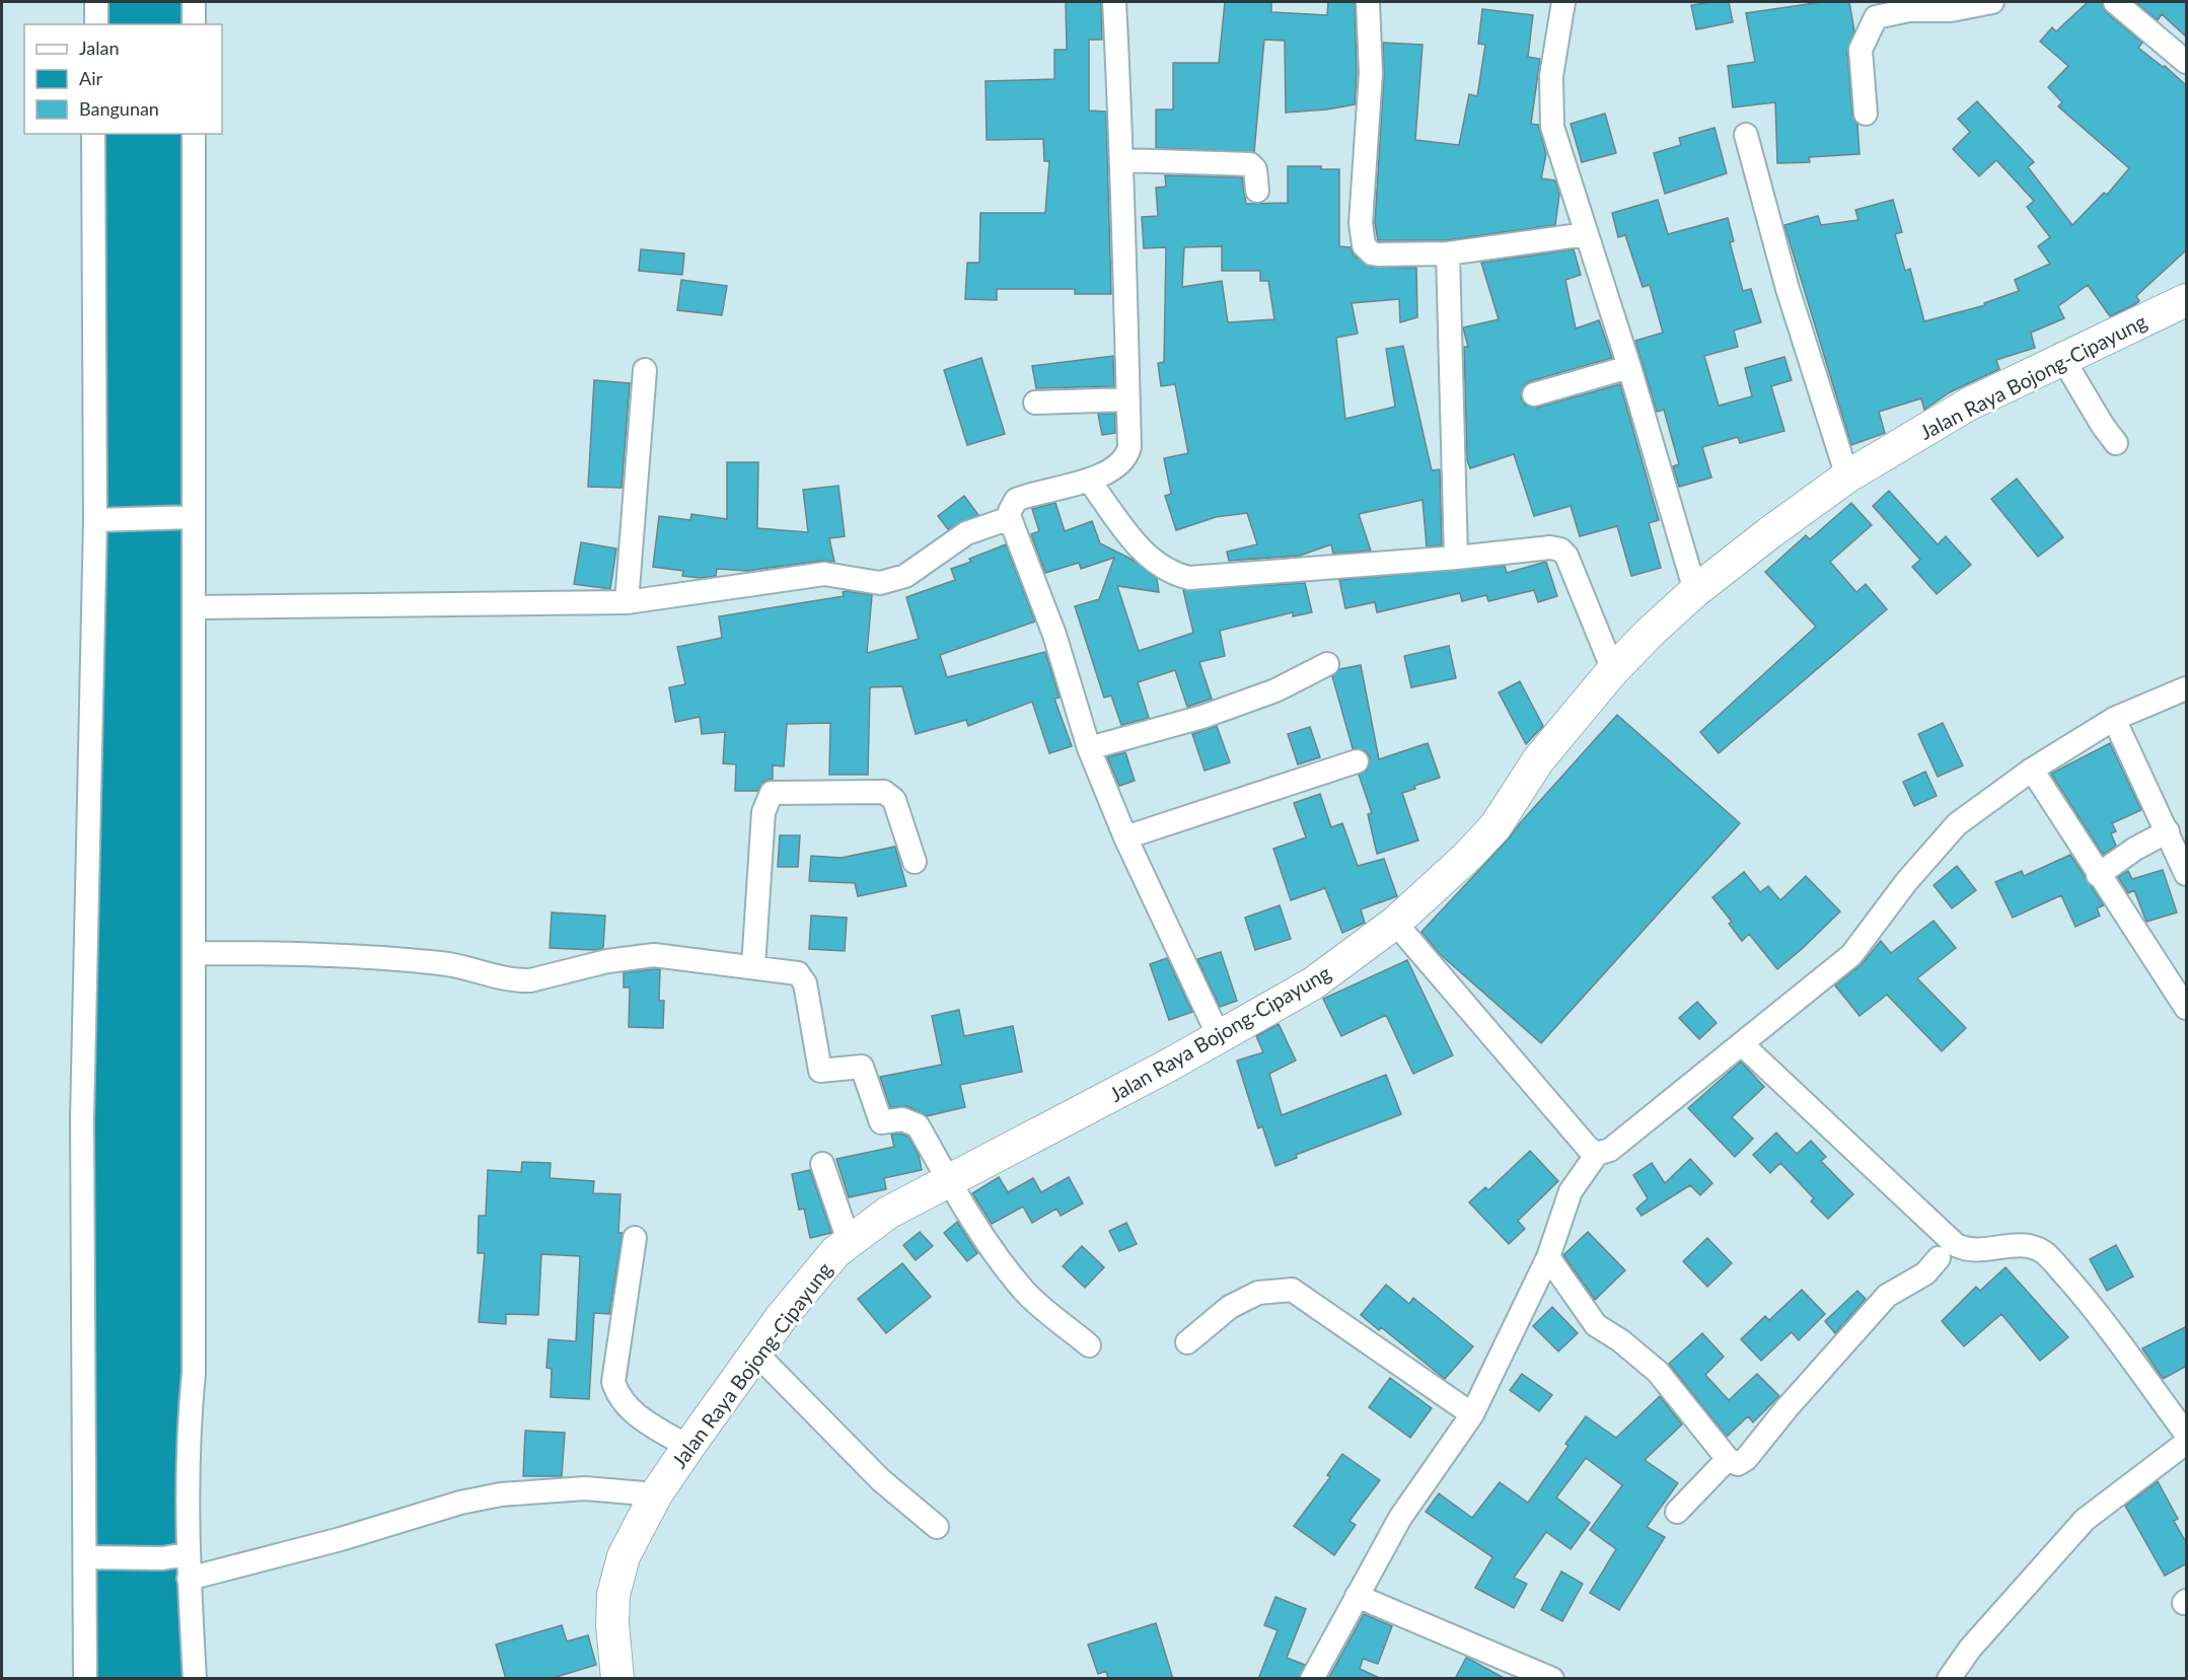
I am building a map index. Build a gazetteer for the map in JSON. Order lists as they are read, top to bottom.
{
  "streets": {
    "street": ["Jalan Raya Bojong-Cipayung"]
  },
  "legend": ["Jalan", "Air", "Bangunan"]
}
